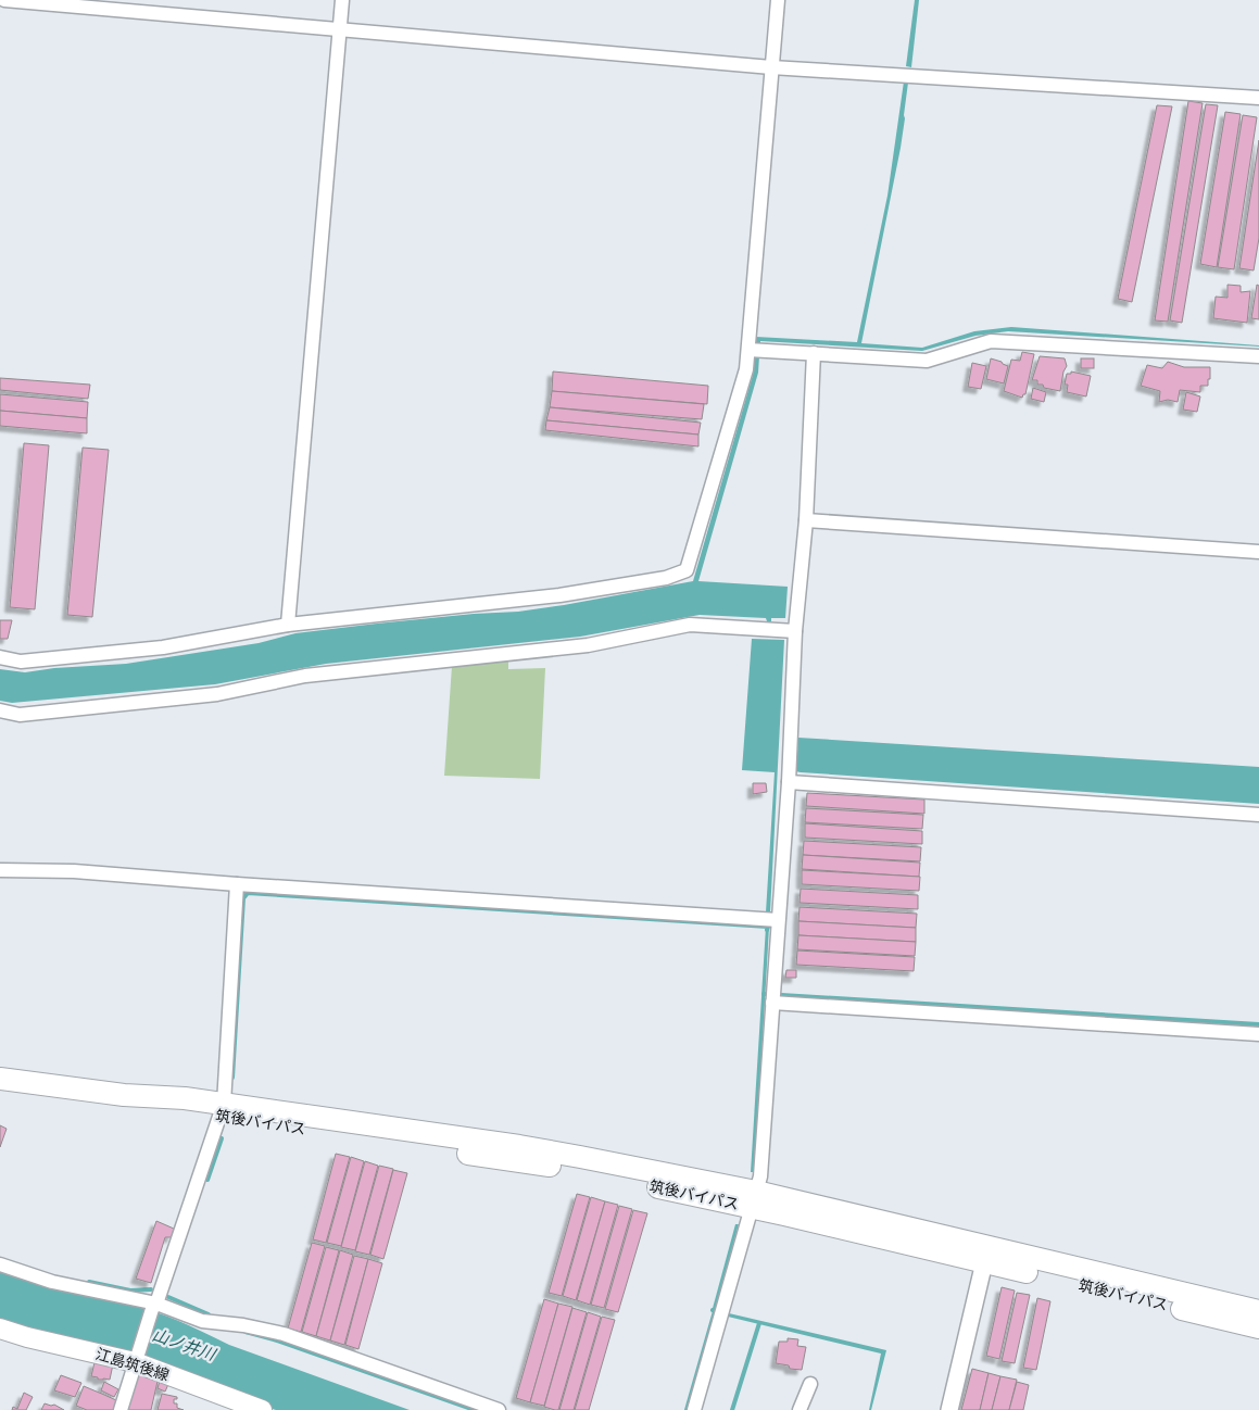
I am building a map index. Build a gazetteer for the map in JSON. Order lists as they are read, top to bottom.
{
  "streets": {
    "highway": ["筑後バイパス"],
    "main road": ["江島筑後線"]
  },
  "water": ["山ノ井川"]
}
